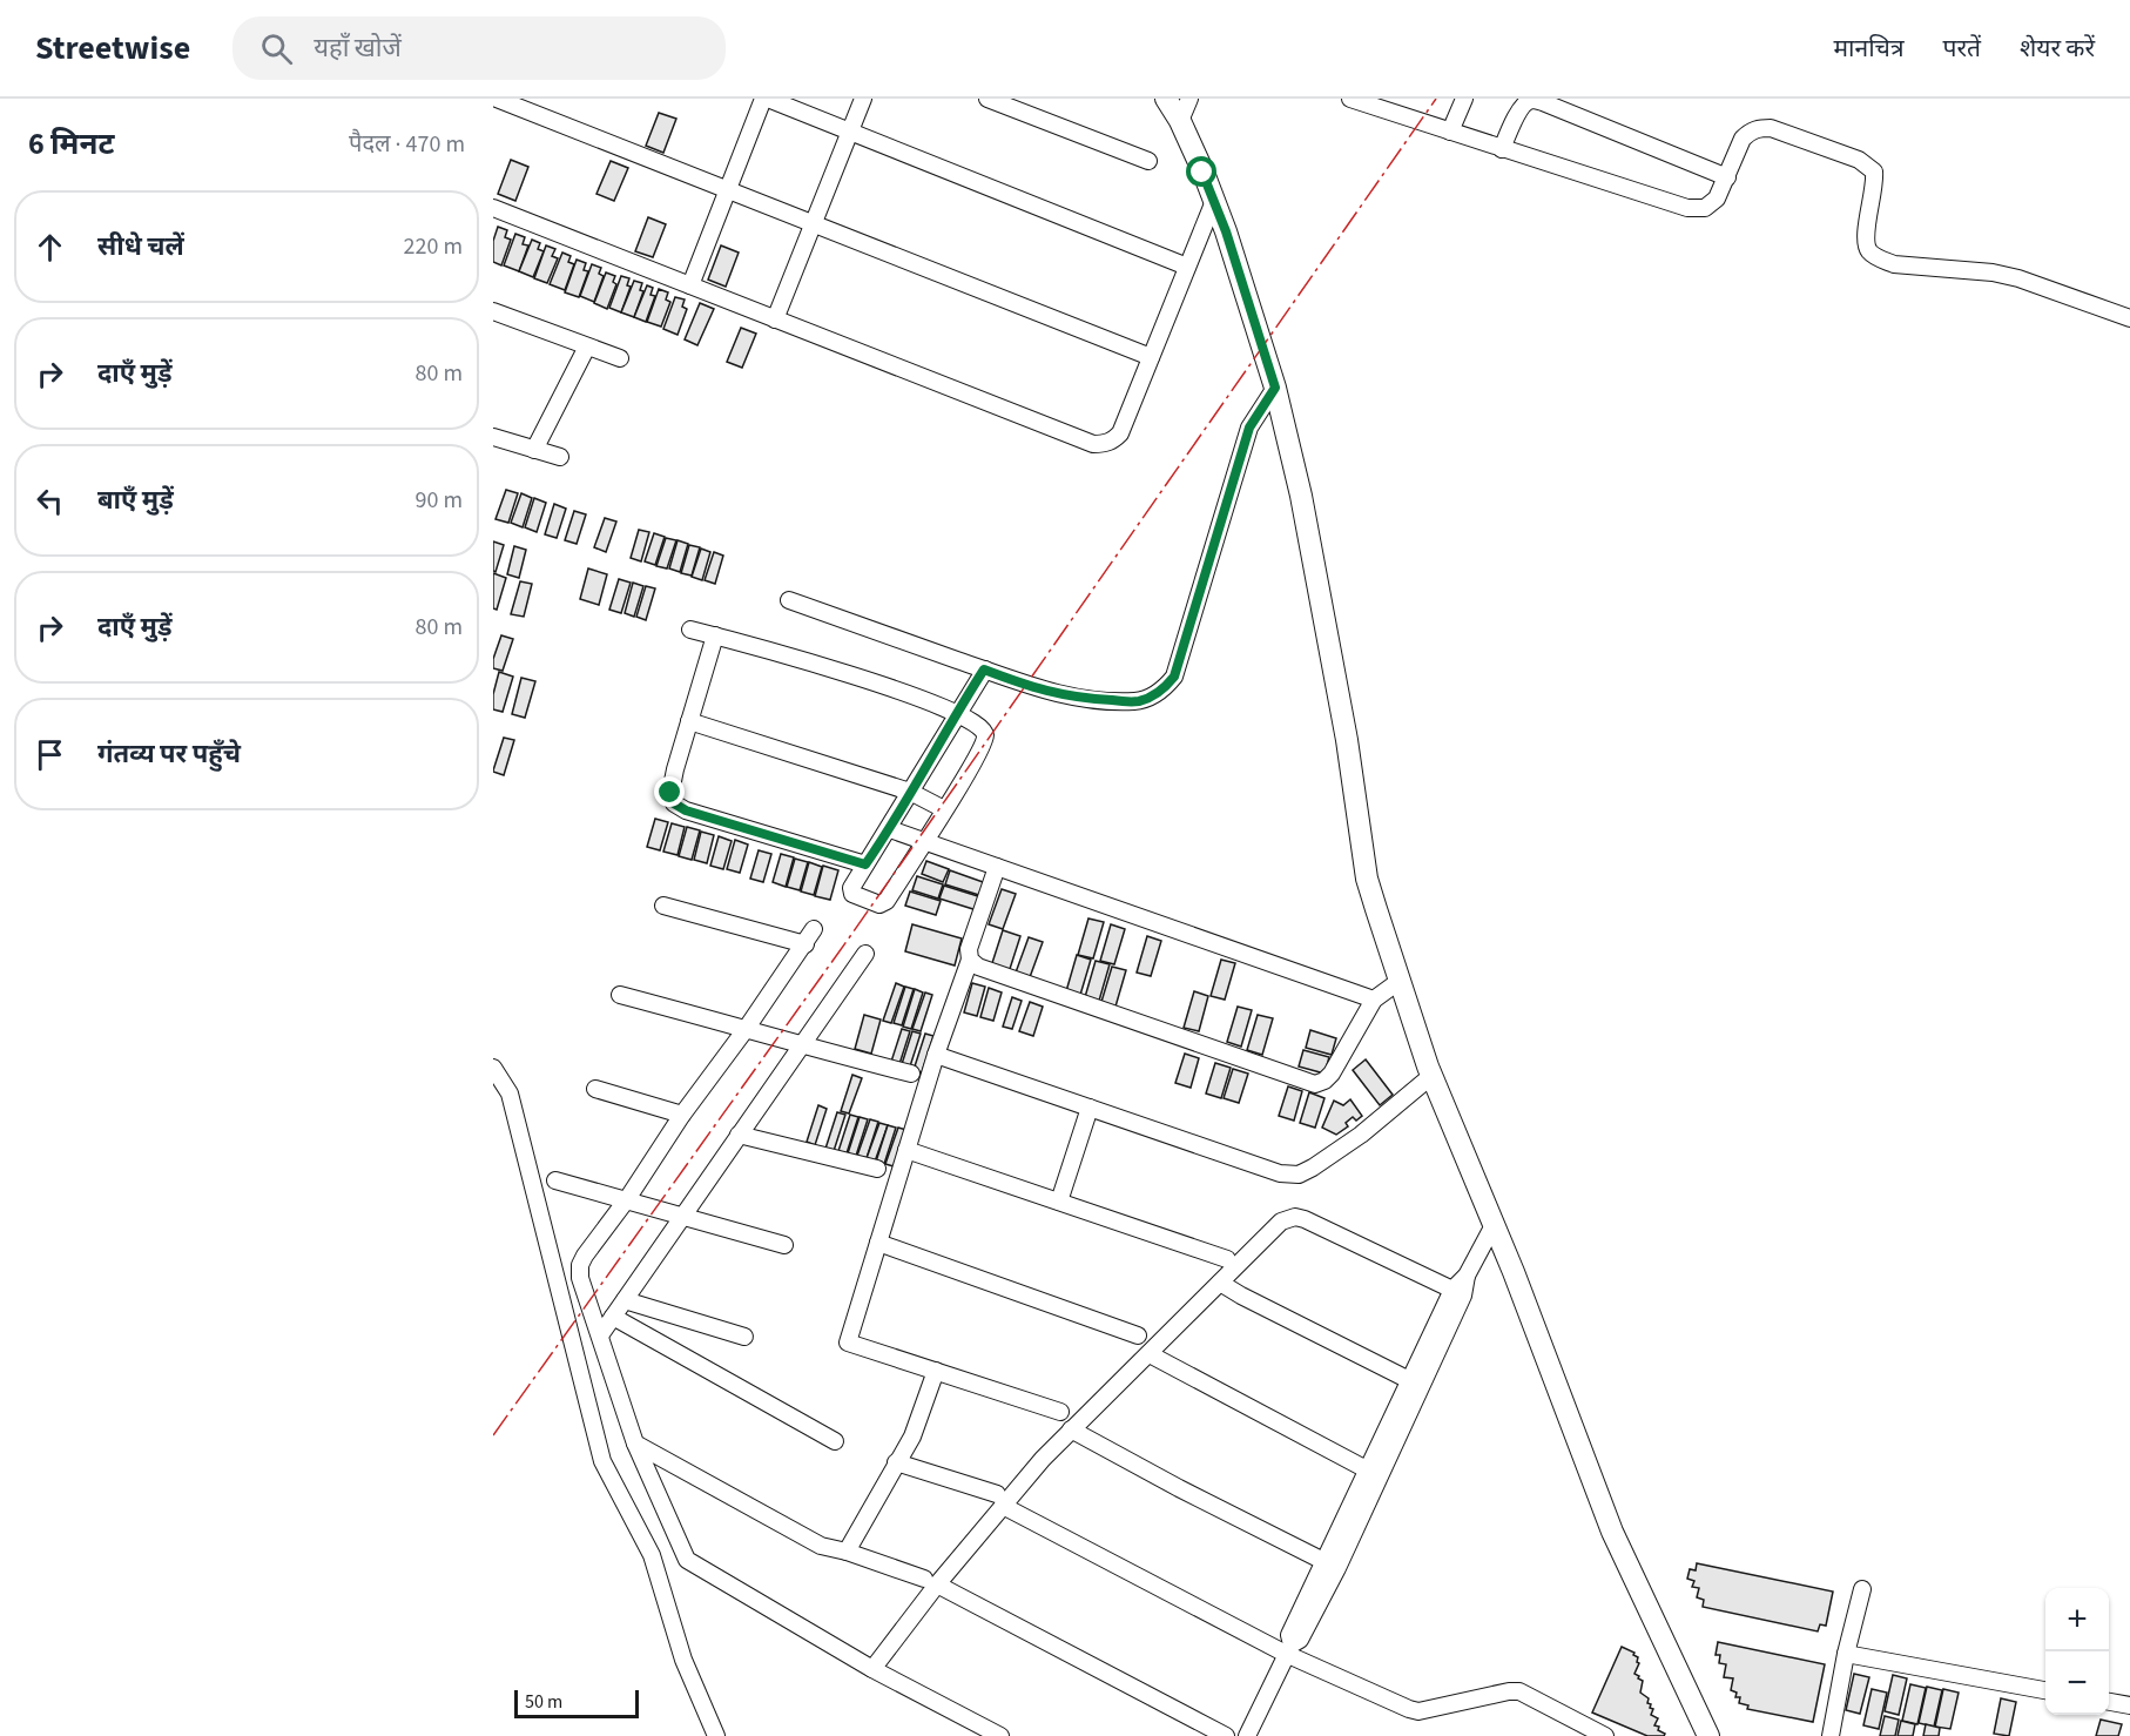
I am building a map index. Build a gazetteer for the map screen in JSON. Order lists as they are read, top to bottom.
{
  "scale_bar": "50 m",
  "page": {
    "header": "Streetwise",
    "search": "यहाँ खोजें",
    "nav": ["मानचित्र", "परतें", "शेयर करें"],
    "heading": ["6 मिनट", "पैदल · 470 m"],
    "list": [
      ["सीधे चलें", "220 m"],
      ["दाएँ मुड़ें", "80 m"],
      ["बाएँ मुड़ें", "90 m"],
      ["दाएँ मुड़ें", "80 m"],
      "गंतव्य पर पहुँचे"
    ],
    "map_buttons": ["+", "−"],
    "scale": "50 m"
  }
}
